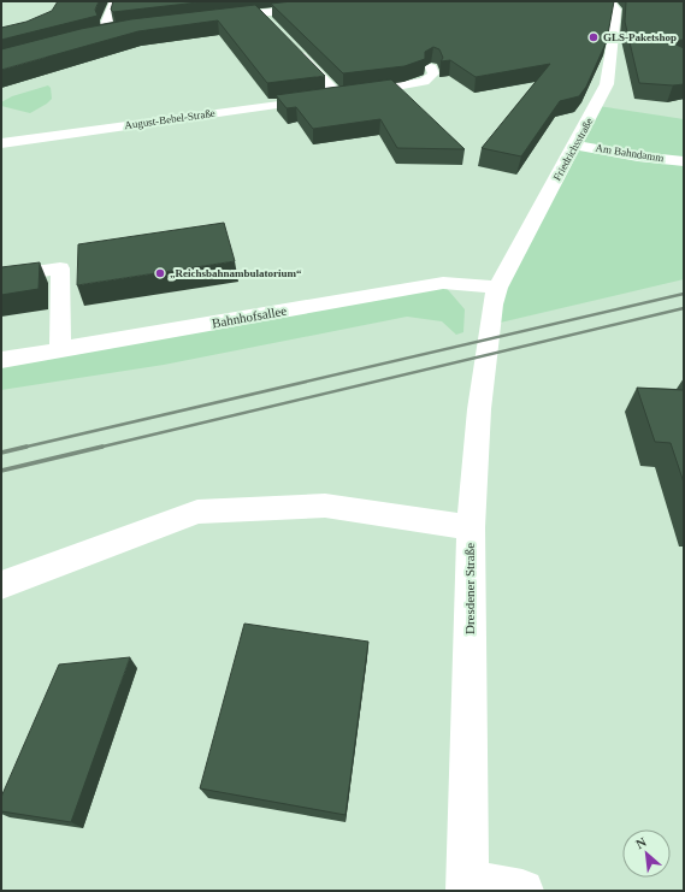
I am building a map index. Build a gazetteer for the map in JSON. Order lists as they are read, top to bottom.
{
  "streets": {
    "street": [
      "August-Bebel-Straße",
      "Friedrichsstraße",
      "Am Bahndamm",
      "Bahnhofsallee",
      "Dresdener Straße"
    ]
  },
  "crossings": [
    ["Friedrichsstraße", "Am Bahndamm"],
    ["Friedrichsstraße", "Bahnhofsallee"],
    ["Friedrichsstraße", "Dresdener Straße"],
    ["Bahnhofsallee", "Dresdener Straße"]
  ],
  "places": ["GLS-Paketshop", "„Reichsbahnambulatorium“"],
  "north": "top left"
}
